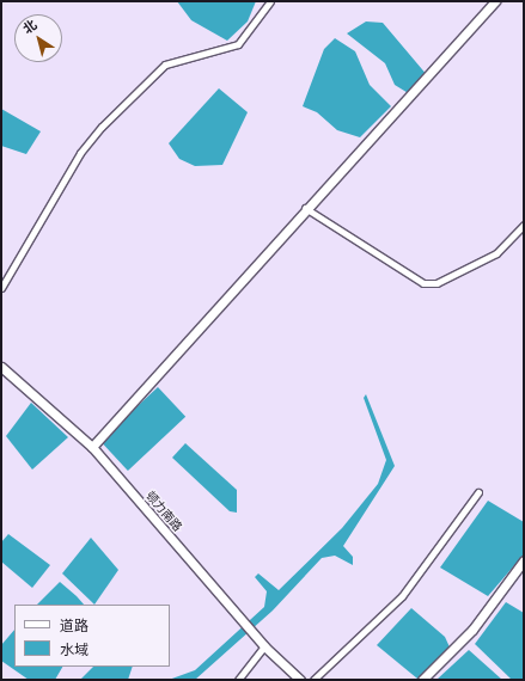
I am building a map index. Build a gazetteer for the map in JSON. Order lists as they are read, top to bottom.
{
  "streets": {
    "street": ["顿力南路"]
  },
  "legend": ["道路", "水域"],
  "north": "top left"
}
